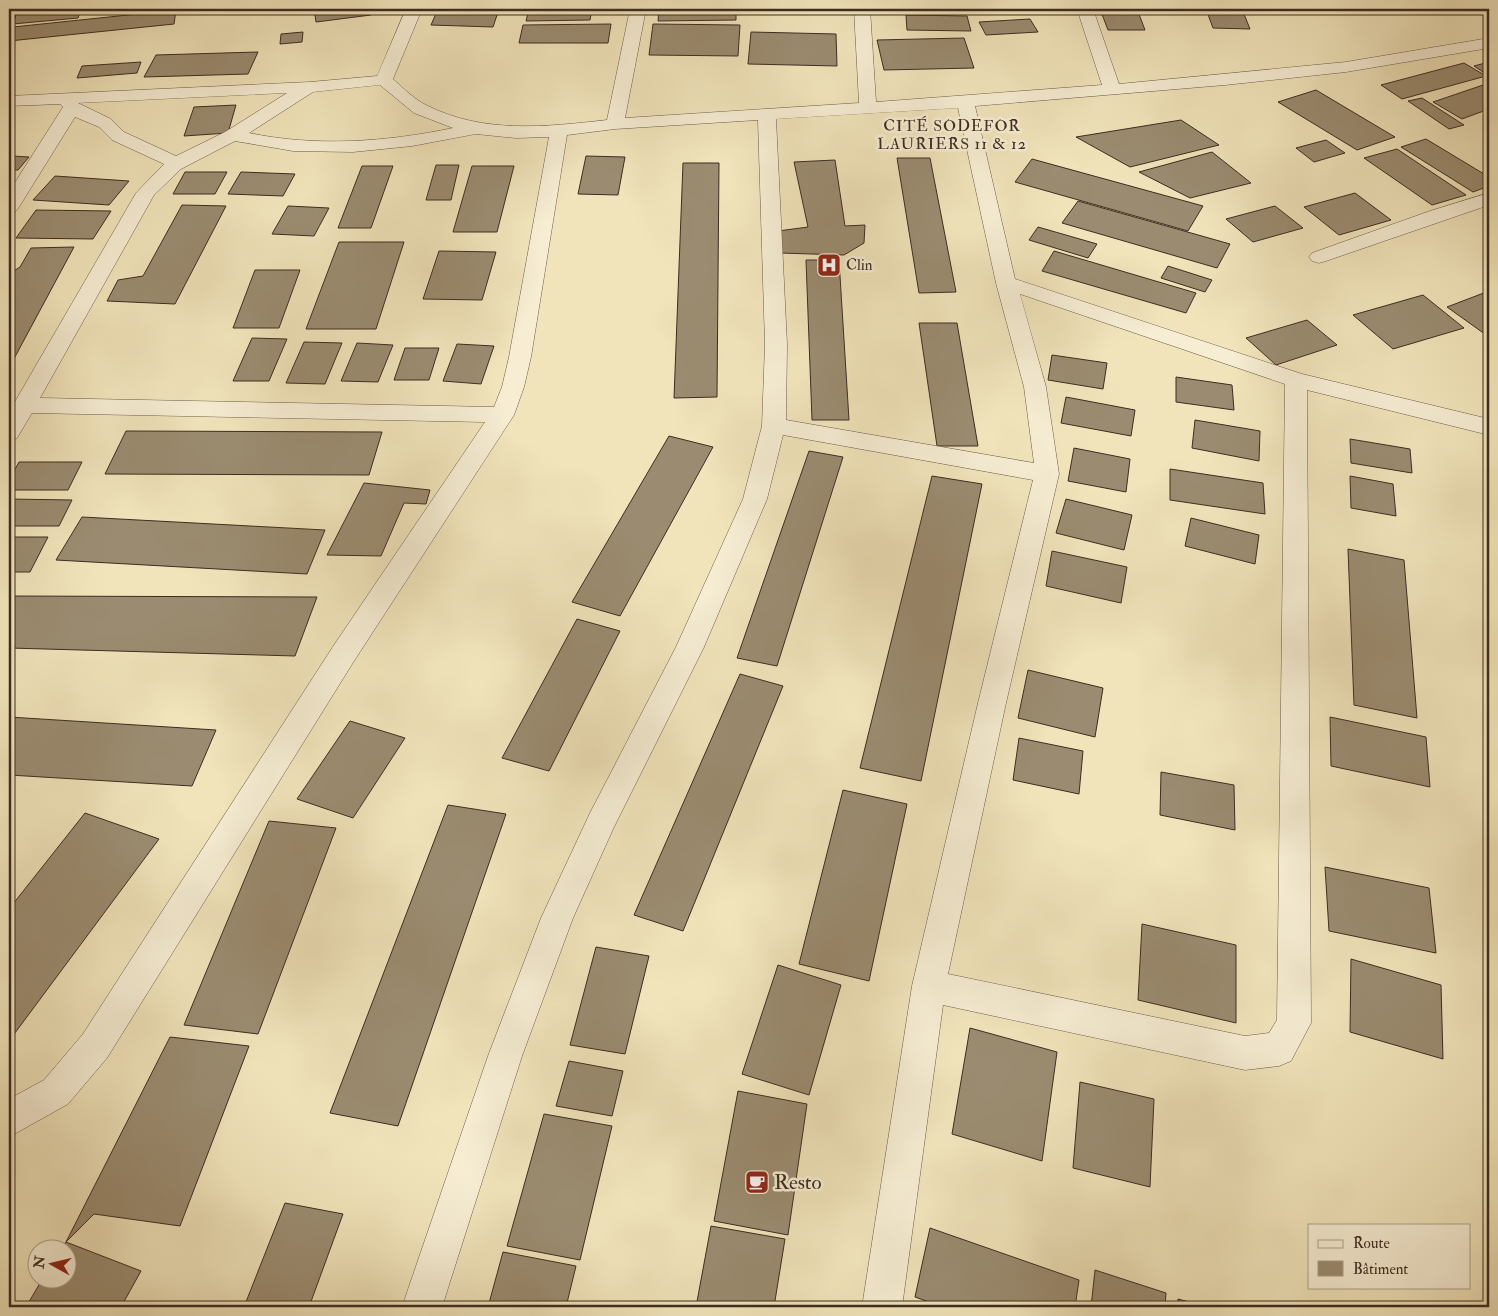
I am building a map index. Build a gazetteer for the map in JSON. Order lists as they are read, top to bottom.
{
  "districts": ["CITÉ SODEFOR LAURIERS 11 & 12"],
  "places": {
    "hospital": ["Clin"],
    "cafe": ["Resto"]
  },
  "legend": ["Route", "Bâtiment"],
  "north": "left"
}
